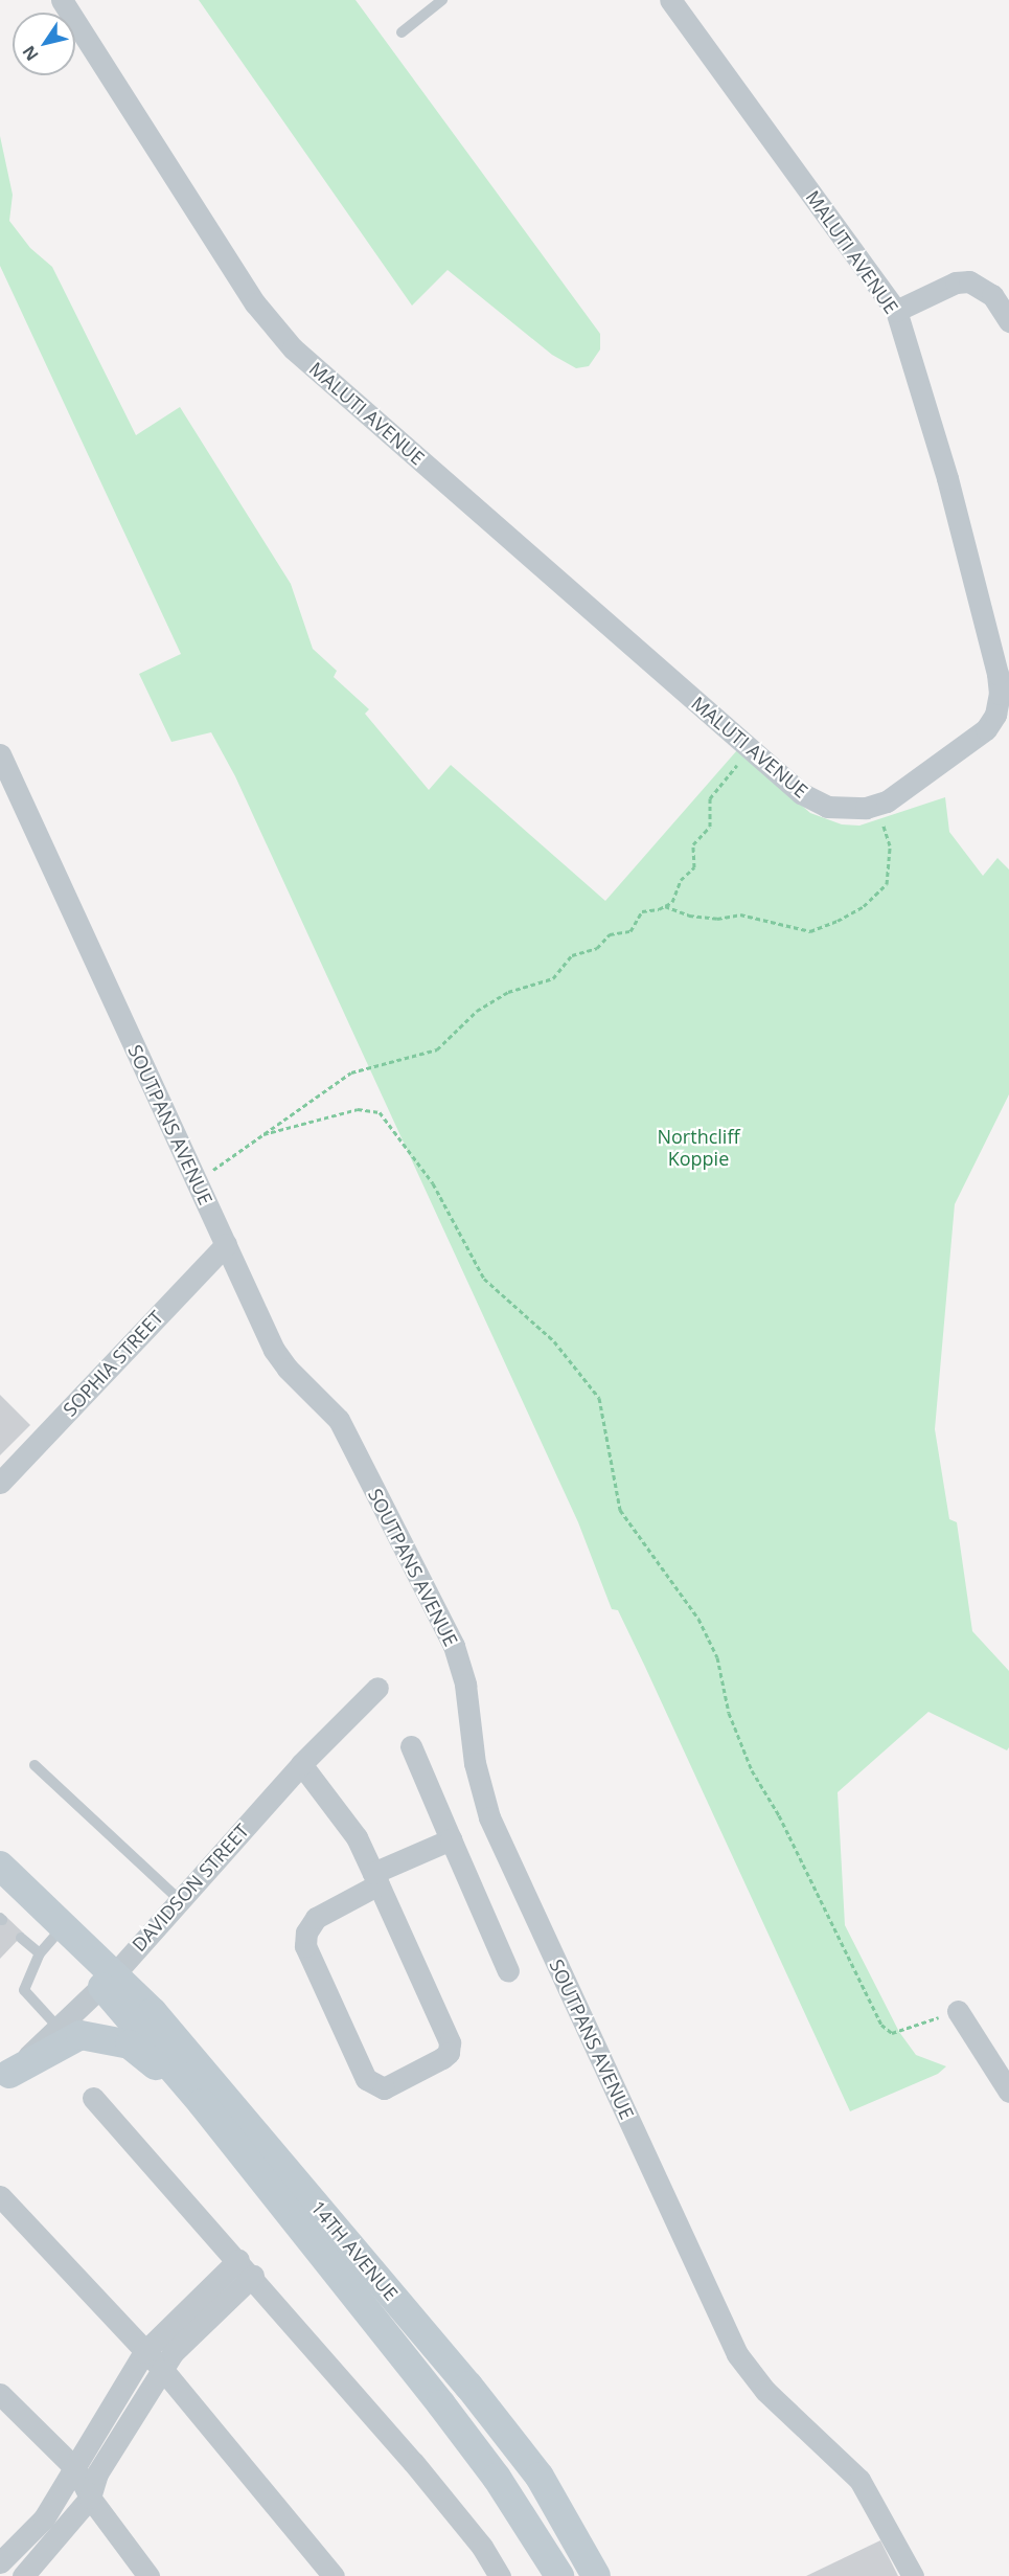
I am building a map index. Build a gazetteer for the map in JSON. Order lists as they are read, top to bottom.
{
  "streets": {
    "main road": ["14TH AVENUE"],
    "street": [
      "MALUTI AVENUE",
      "SOUTPANS AVENUE",
      "SOPHIA STREET",
      "DAVIDSON STREET"
    ]
  },
  "crossings": [
    ["SOUTPANS AVENUE", "SOPHIA STREET"],
    ["DAVIDSON STREET", "14TH AVENUE"]
  ],
  "parks": ["Northcliff Koppie"],
  "north": "bottom left"
}
